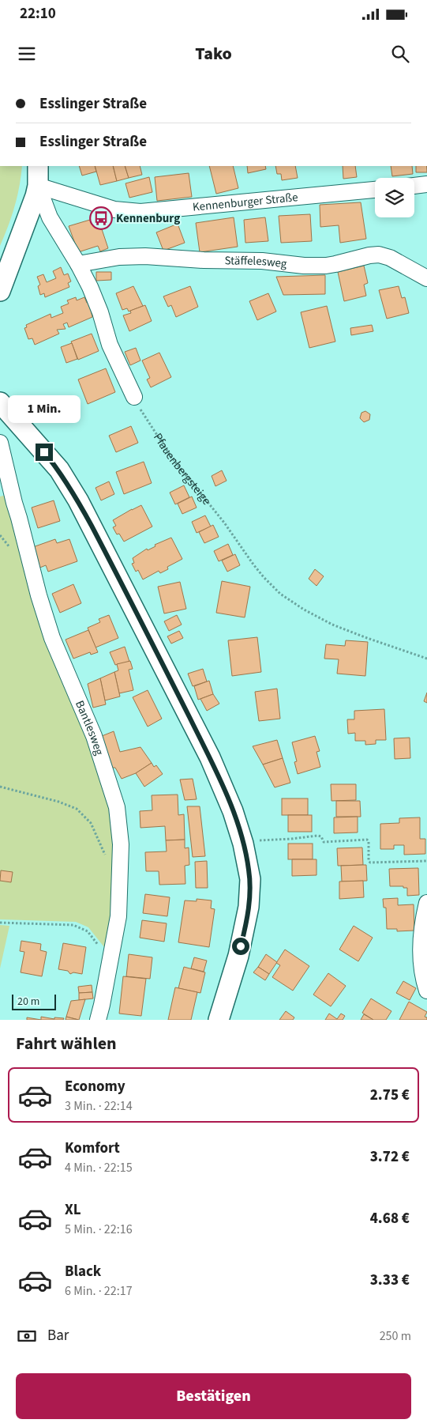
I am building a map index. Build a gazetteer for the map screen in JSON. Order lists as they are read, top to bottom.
{
  "streets": {
    "street": ["Kennenburger Straße", "Stäffelesweg", "Bantlesweg"],
    "path": ["Pfauenbergsteige"]
  },
  "places": {
    "bus stop": ["Kennenburg"]
  },
  "scale_bar": "20 m",
  "page": {
    "status": "22:10",
    "header": "Tako",
    "banner": ["Esslinger Straße", "Esslinger Straße"],
    "bubble": "1 Min.",
    "scale": "20 m",
    "heading": "Fahrt wählen",
    "list": [
      {
        "name": "Economy",
        "note": "3 Min. · 22:14",
        "value": "2.75 €"
      },
      {
        "name": "Komfort",
        "note": "4 Min. · 22:15",
        "value": "3.72 €"
      },
      {
        "name": "XL",
        "note": "5 Min. · 22:16",
        "value": "4.68 €"
      },
      {
        "name": "Black",
        "note": "6 Min. · 22:17",
        "value": "3.33 €"
      }
    ],
    "pay": ["Bar", "250 m"],
    "buttons": "Bestätigen"
  }
}
